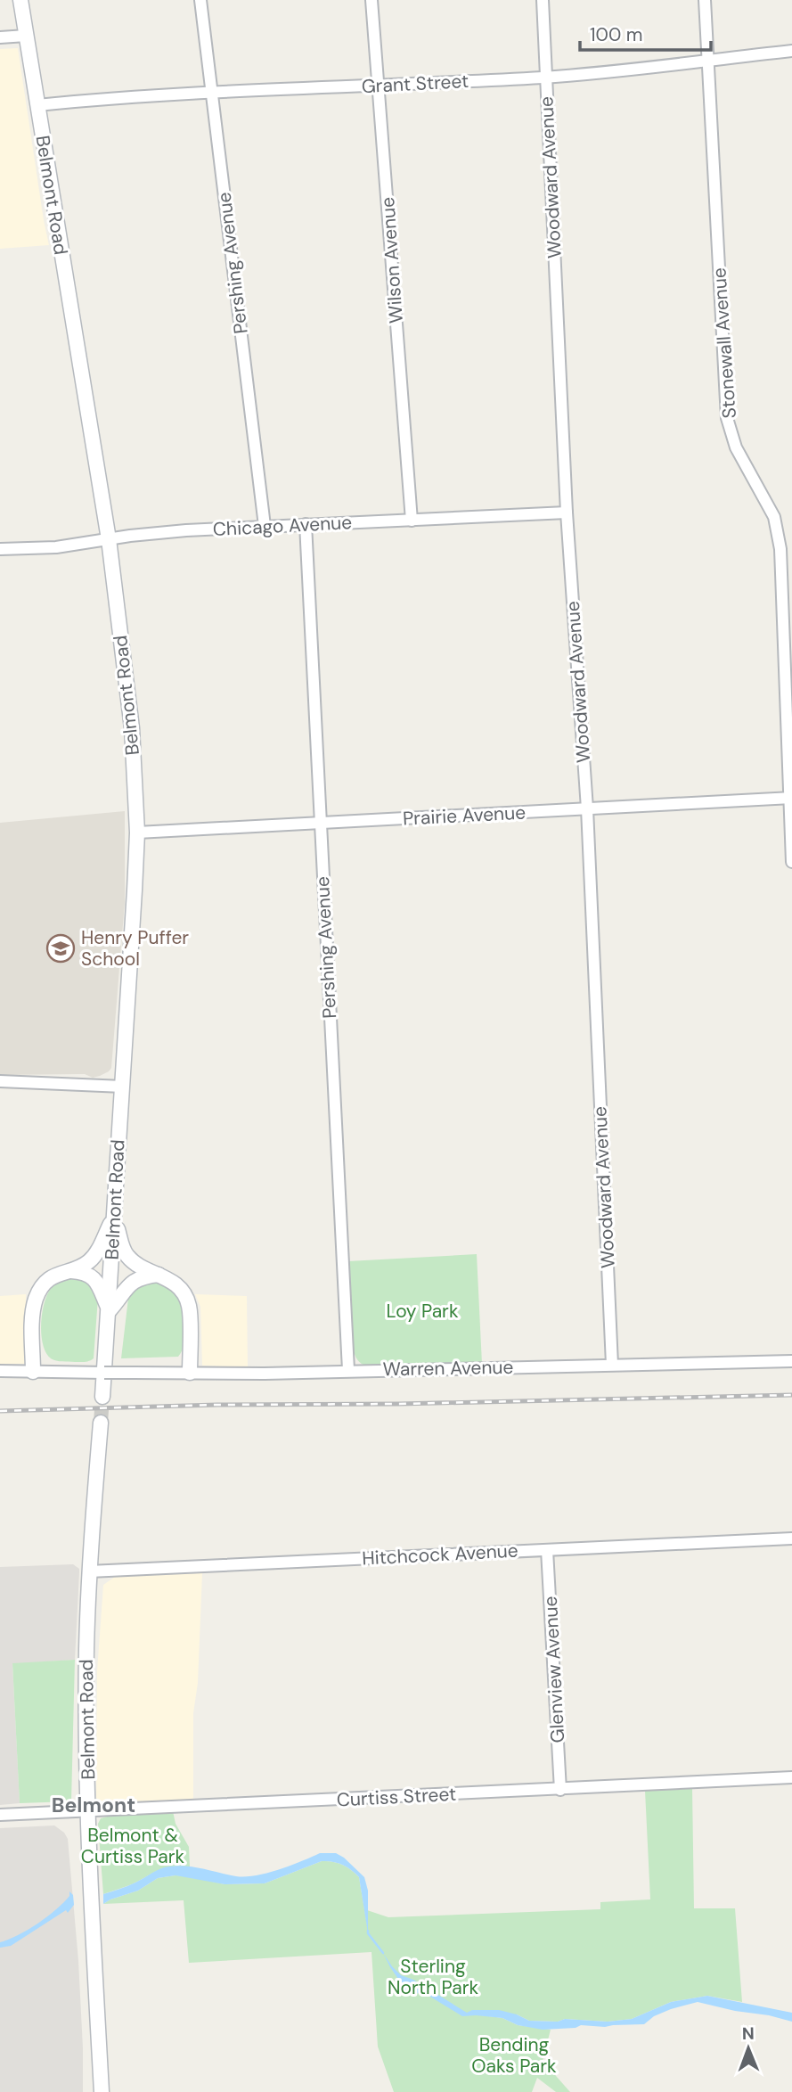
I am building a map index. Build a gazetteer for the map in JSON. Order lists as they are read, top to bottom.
{
  "streets": {
    "main road": ["Belmont Road"],
    "street": [
      "Grant Street",
      "Woodward Avenue",
      "Wilson Avenue",
      "Pershing Avenue",
      "Stonewall Avenue",
      "Chicago Avenue",
      "Prairie Avenue",
      "Warren Avenue",
      "Hitchcock Avenue",
      "Glenview Avenue",
      "Curtiss Street"
    ]
  },
  "crossings": [
    ["Grant Street", "Woodward Avenue"],
    ["Grant Street", "Belmont Road"],
    ["Grant Street", "Wilson Avenue"],
    ["Grant Street", "Pershing Avenue"],
    ["Grant Street", "Stonewall Avenue"],
    ["Woodward Avenue", "Chicago Avenue"],
    ["Woodward Avenue", "Prairie Avenue"],
    ["Woodward Avenue", "Warren Avenue"],
    ["Belmont Road", "Chicago Avenue"],
    ["Belmont Road", "Prairie Avenue"],
    ["Belmont Road", "Hitchcock Avenue"],
    ["Belmont Road", "Curtiss Street"],
    ["Wilson Avenue", "Chicago Avenue"],
    ["Pershing Avenue", "Chicago Avenue"],
    ["Pershing Avenue", "Prairie Avenue"],
    ["Pershing Avenue", "Warren Avenue"],
    ["Stonewall Avenue", "Prairie Avenue"],
    ["Hitchcock Avenue", "Glenview Avenue"],
    ["Glenview Avenue", "Curtiss Street"]
  ],
  "districts": ["Belmont"],
  "parks": [
    "Loy Park",
    "Belmont & Curtiss Park",
    "Sterling North Park",
    "Bending Oaks Park"
  ],
  "places": {
    "school or university": ["Henry Puffer School"]
  },
  "scale_bar": "100 m",
  "north": "top"
}
